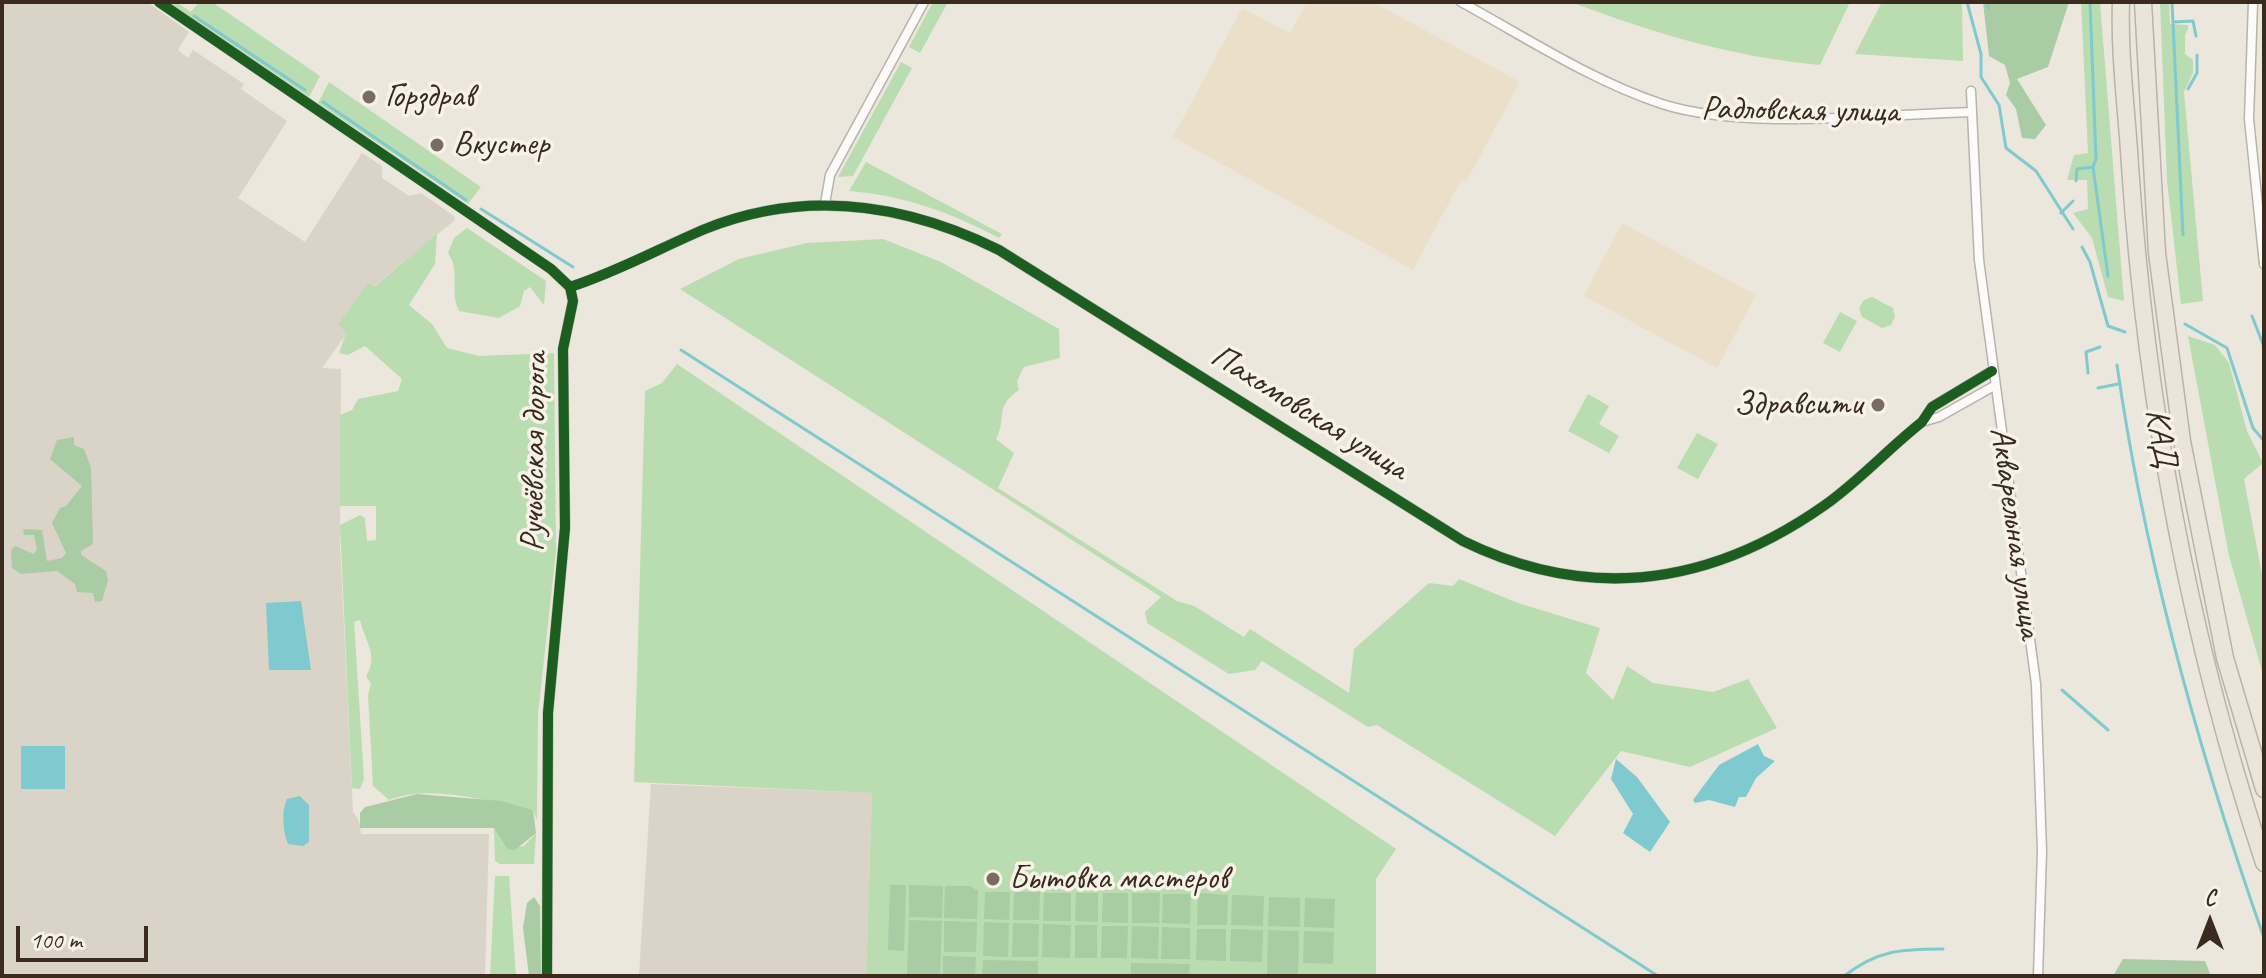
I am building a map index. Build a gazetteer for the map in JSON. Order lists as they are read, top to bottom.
{
  "streets": {
    "highway": ["КАД"],
    "street": [
      "Радловская улица",
      "Пахомовская улица",
      "Ручьёвская дорога",
      "Акварельная улица"
    ]
  },
  "crossings": [
    ["Радловская улица", "Акварельная улица"],
    ["Пахомовская улица", "Ручьёвская дорога"],
    ["Пахомовская улица", "Акварельная улица"]
  ],
  "places": [
    "Горздрав",
    "Вкустер",
    "Здравсити",
    "Бытовка мастеров"
  ],
  "scale_bar": "100 m",
  "north": "top"
}
